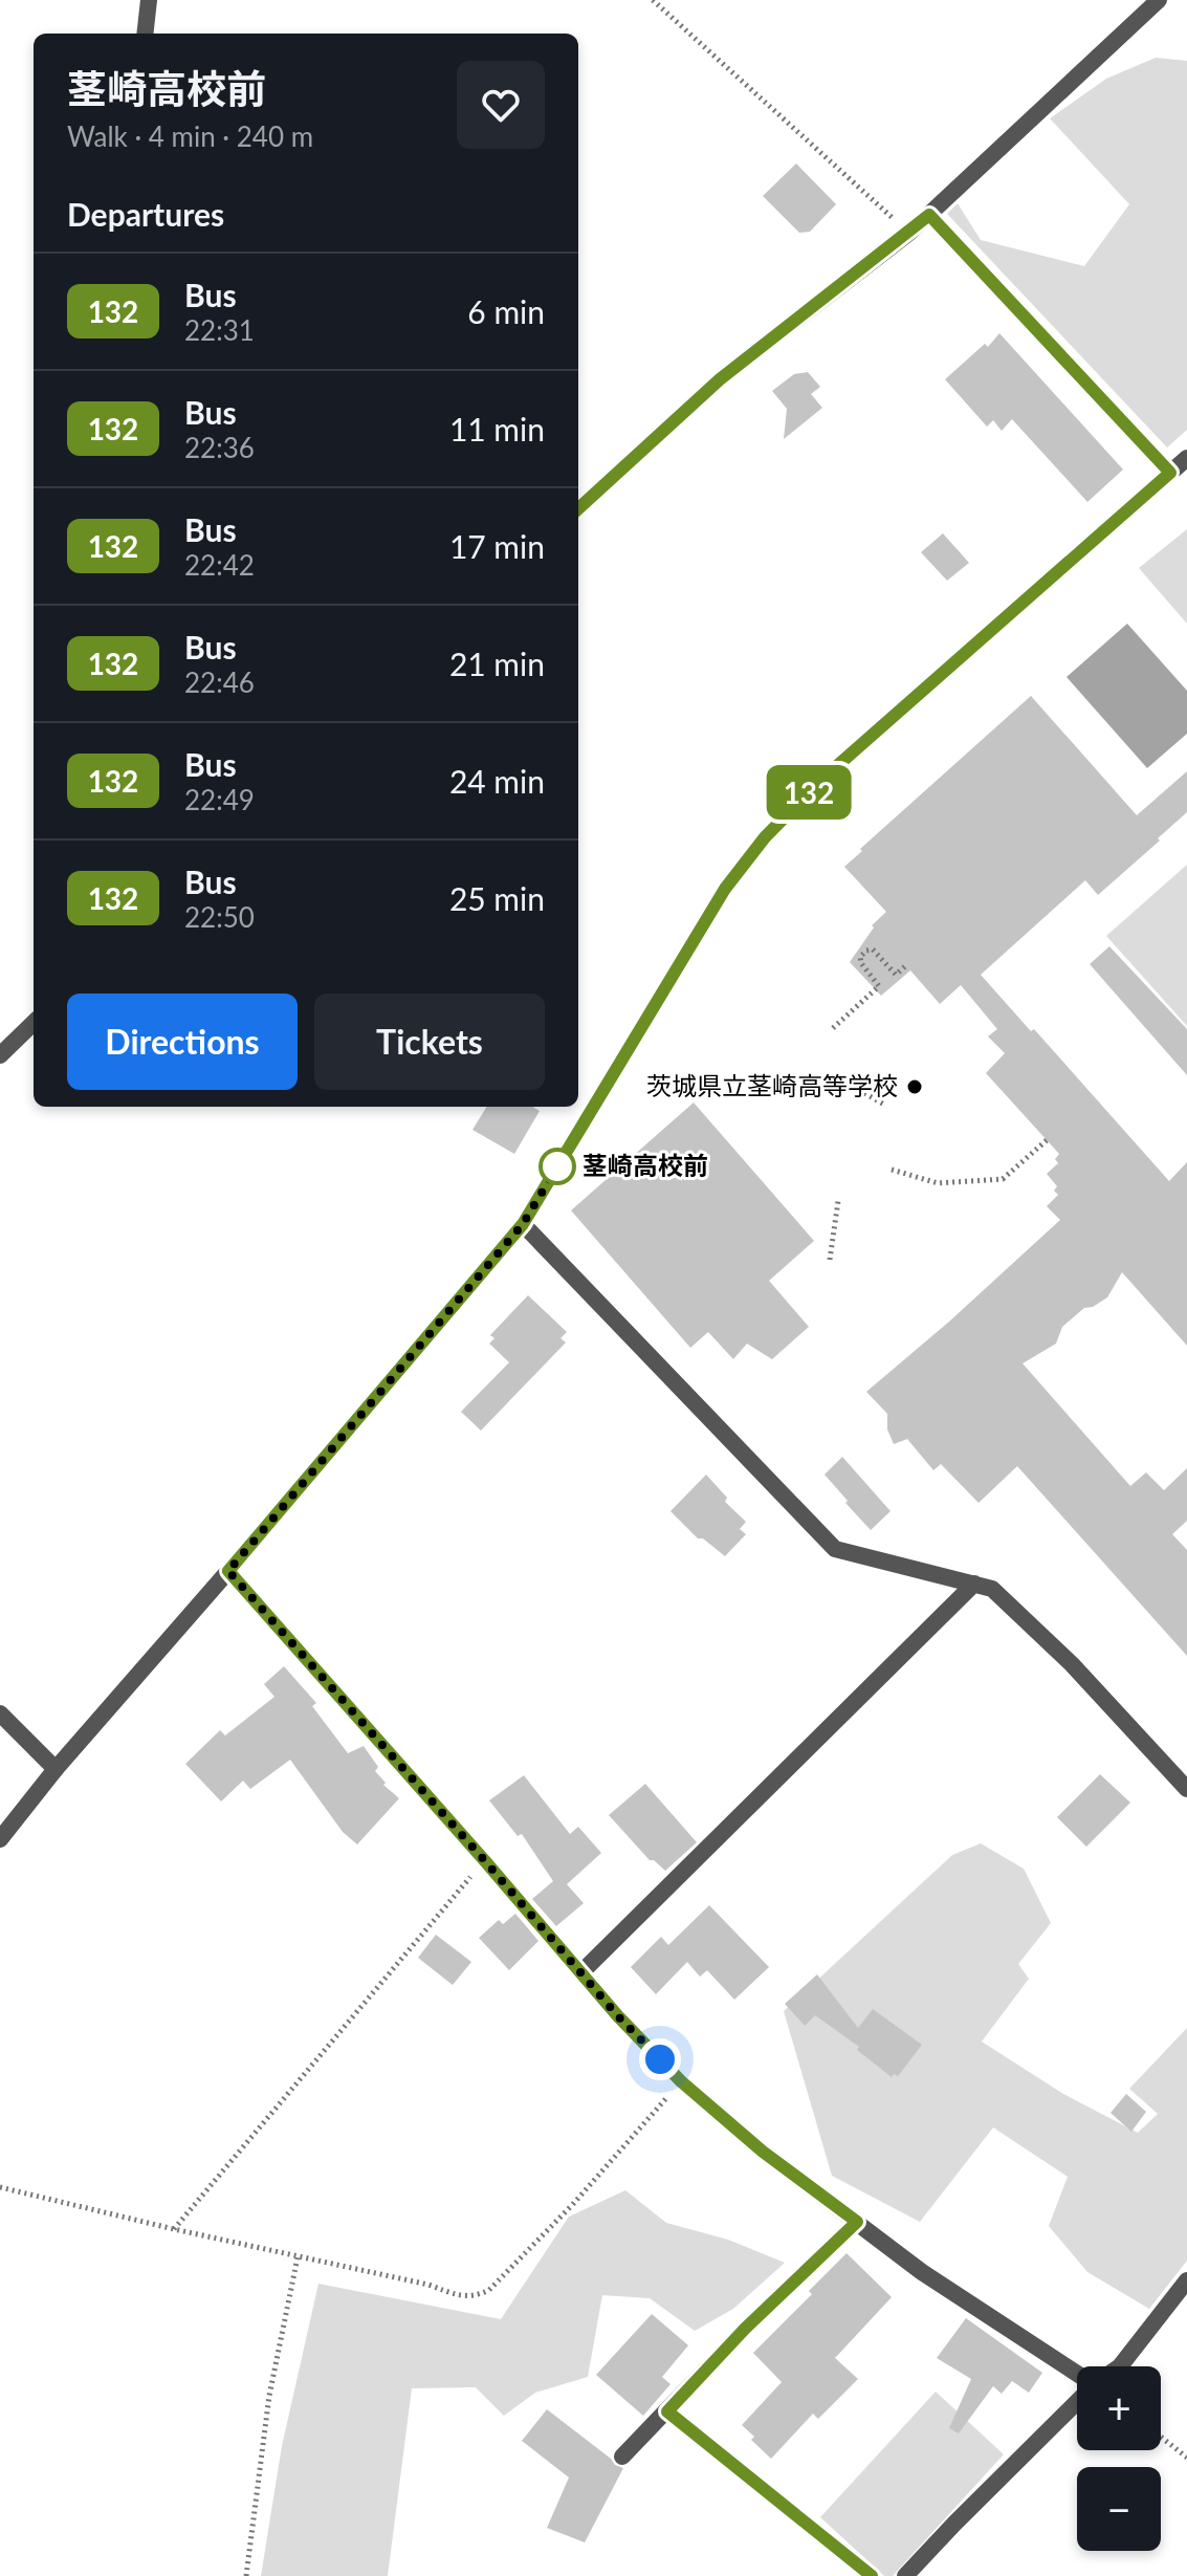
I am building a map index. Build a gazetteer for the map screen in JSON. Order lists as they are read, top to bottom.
{
  "places": ["茨城県立茎崎高等学校", "茎崎高校前"],
  "lines": ["bus line 132"],
  "page": {
    "on_map": "132",
    "heading": [
      ["茎崎高校前", "Walk · 4 min · 240 m"],
      "Departures"
    ],
    "list": [
      {
        "mark": "132",
        "name": "Bus",
        "note": "22:31",
        "value": "6 min"
      },
      {
        "mark": "132",
        "name": "Bus",
        "note": "22:36",
        "value": "11 min"
      },
      {
        "mark": "132",
        "name": "Bus",
        "note": "22:42",
        "value": "17 min"
      },
      {
        "mark": "132",
        "name": "Bus",
        "note": "22:46",
        "value": "21 min"
      },
      {
        "mark": "132",
        "name": "Bus",
        "note": "22:49",
        "value": "24 min"
      },
      {
        "mark": "132",
        "name": "Bus",
        "note": "22:50",
        "value": "25 min"
      }
    ],
    "buttons": ["Directions", "Tickets"],
    "map_buttons": ["+", "−"]
  }
}
